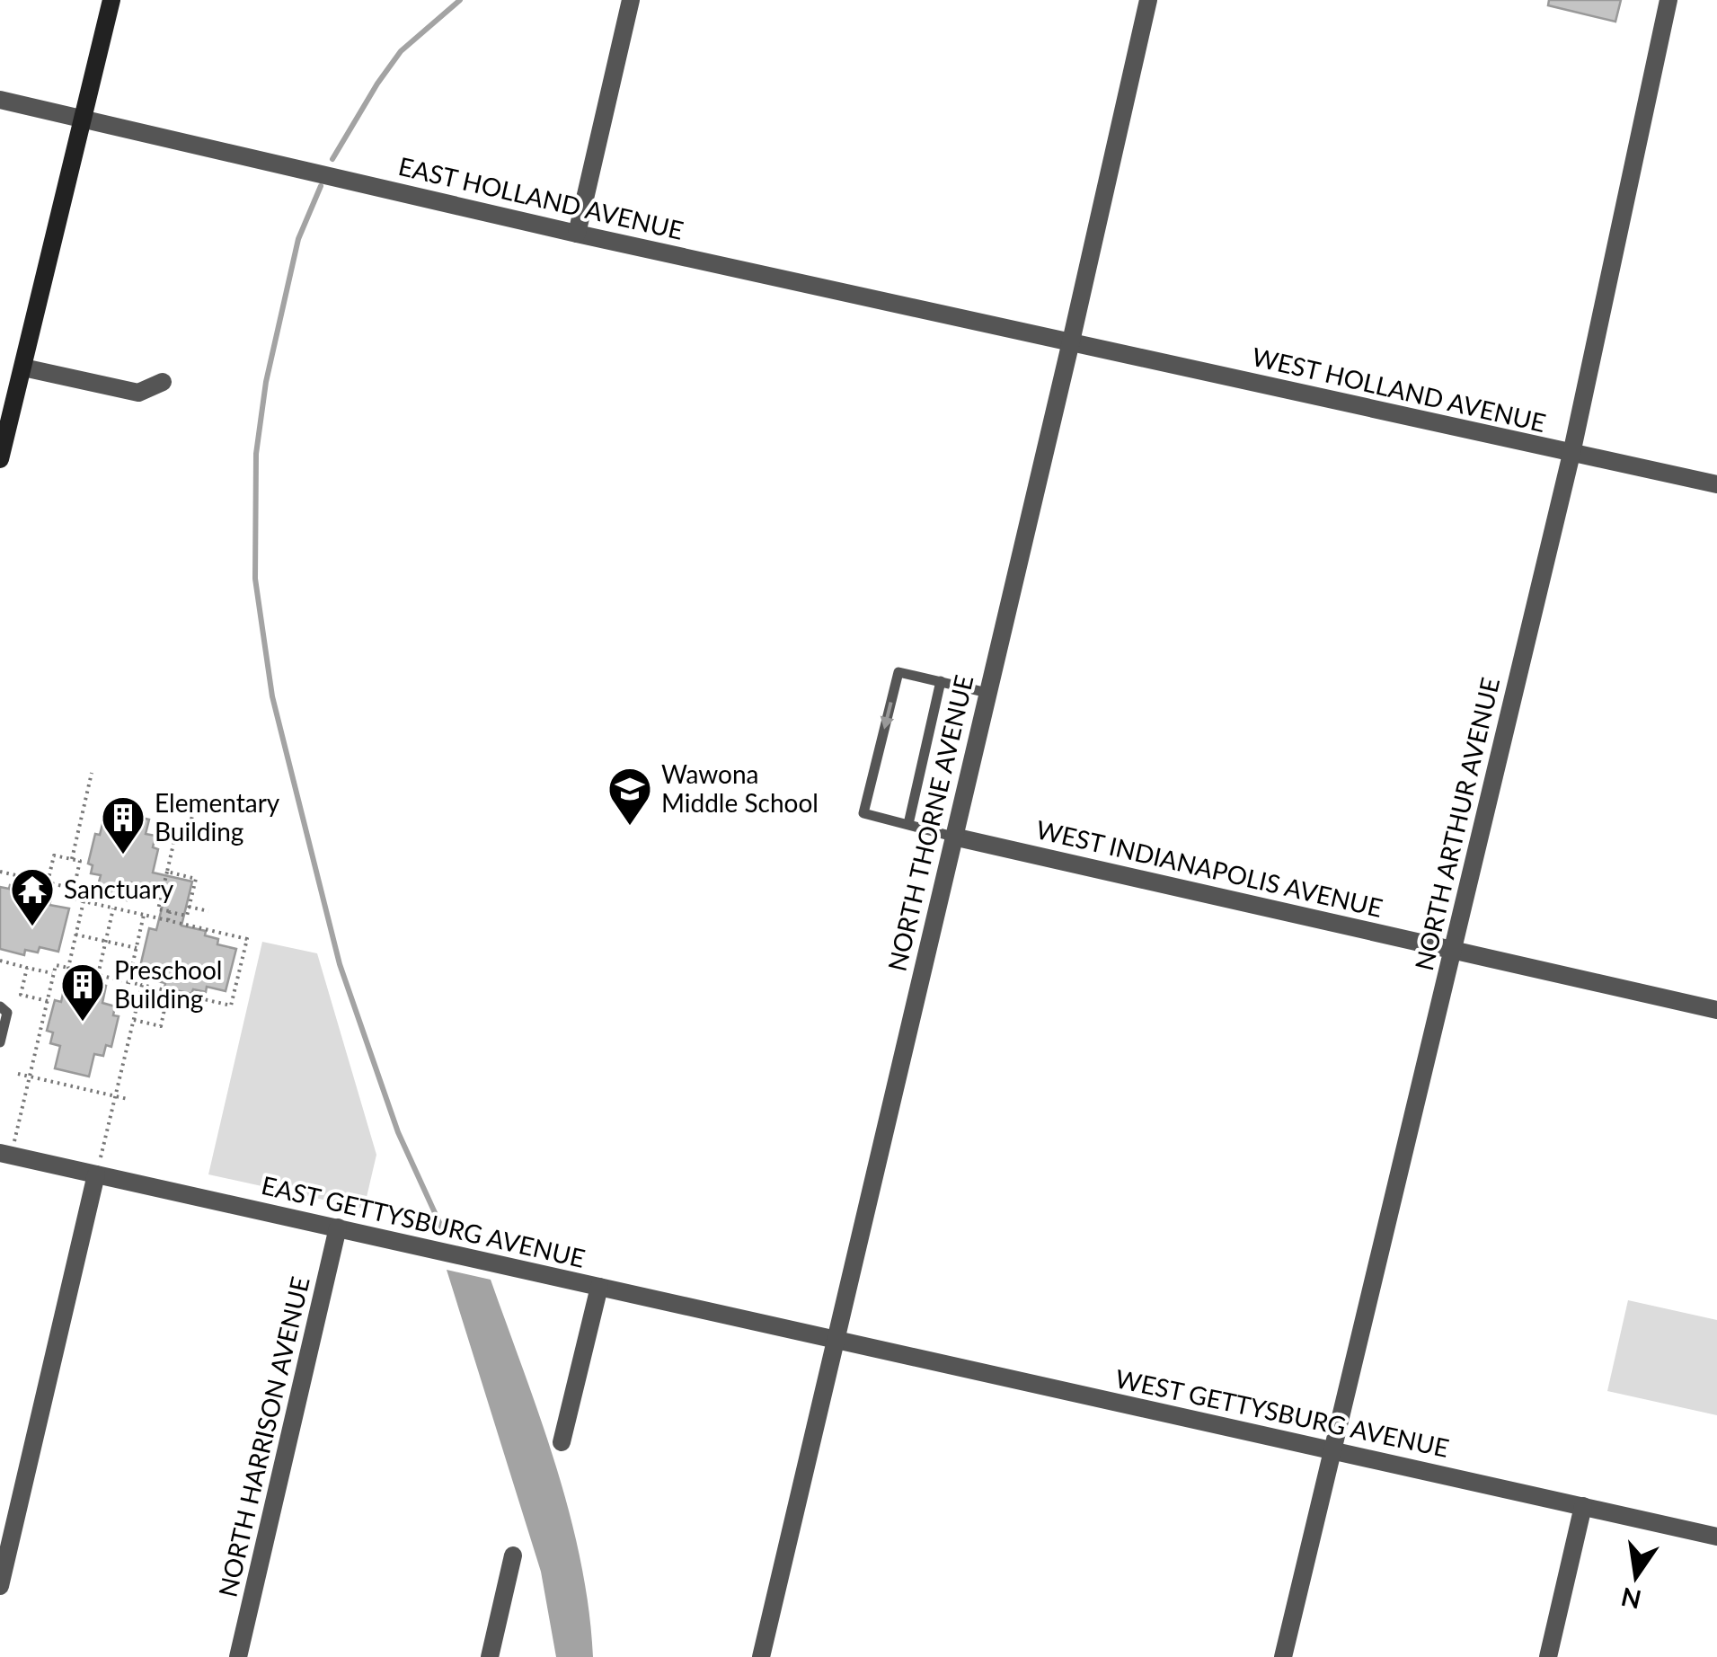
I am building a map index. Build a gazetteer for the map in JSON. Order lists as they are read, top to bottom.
{
  "streets": {
    "street": [
      "EAST HOLLAND AVENUE",
      "WEST HOLLAND AVENUE",
      "NORTH THORNE AVENUE",
      "NORTH ARTHUR AVENUE",
      "WEST INDIANAPOLIS AVENUE",
      "EAST GETTYSBURG AVENUE",
      "WEST GETTYSBURG AVENUE",
      "NORTH HARRISON AVENUE"
    ]
  },
  "crossings": [
    ["EAST HOLLAND AVENUE", "WEST HOLLAND AVENUE"],
    ["EAST HOLLAND AVENUE", "NORTH THORNE AVENUE"],
    ["WEST HOLLAND AVENUE", "NORTH THORNE AVENUE"],
    ["WEST HOLLAND AVENUE", "NORTH ARTHUR AVENUE"],
    ["NORTH THORNE AVENUE", "WEST INDIANAPOLIS AVENUE"],
    ["NORTH THORNE AVENUE", "EAST GETTYSBURG AVENUE"],
    ["NORTH THORNE AVENUE", "WEST GETTYSBURG AVENUE"],
    ["NORTH ARTHUR AVENUE", "WEST INDIANAPOLIS AVENUE"],
    ["NORTH ARTHUR AVENUE", "WEST GETTYSBURG AVENUE"],
    ["EAST GETTYSBURG AVENUE", "WEST GETTYSBURG AVENUE"],
    ["EAST GETTYSBURG AVENUE", "NORTH HARRISON AVENUE"]
  ],
  "places": {
    "school or university": ["Wawona Middle School"],
    "building": ["Elementary Building", "Preschool Building"],
    "temple": ["Sanctuary"]
  },
  "north": "bottom"
}
